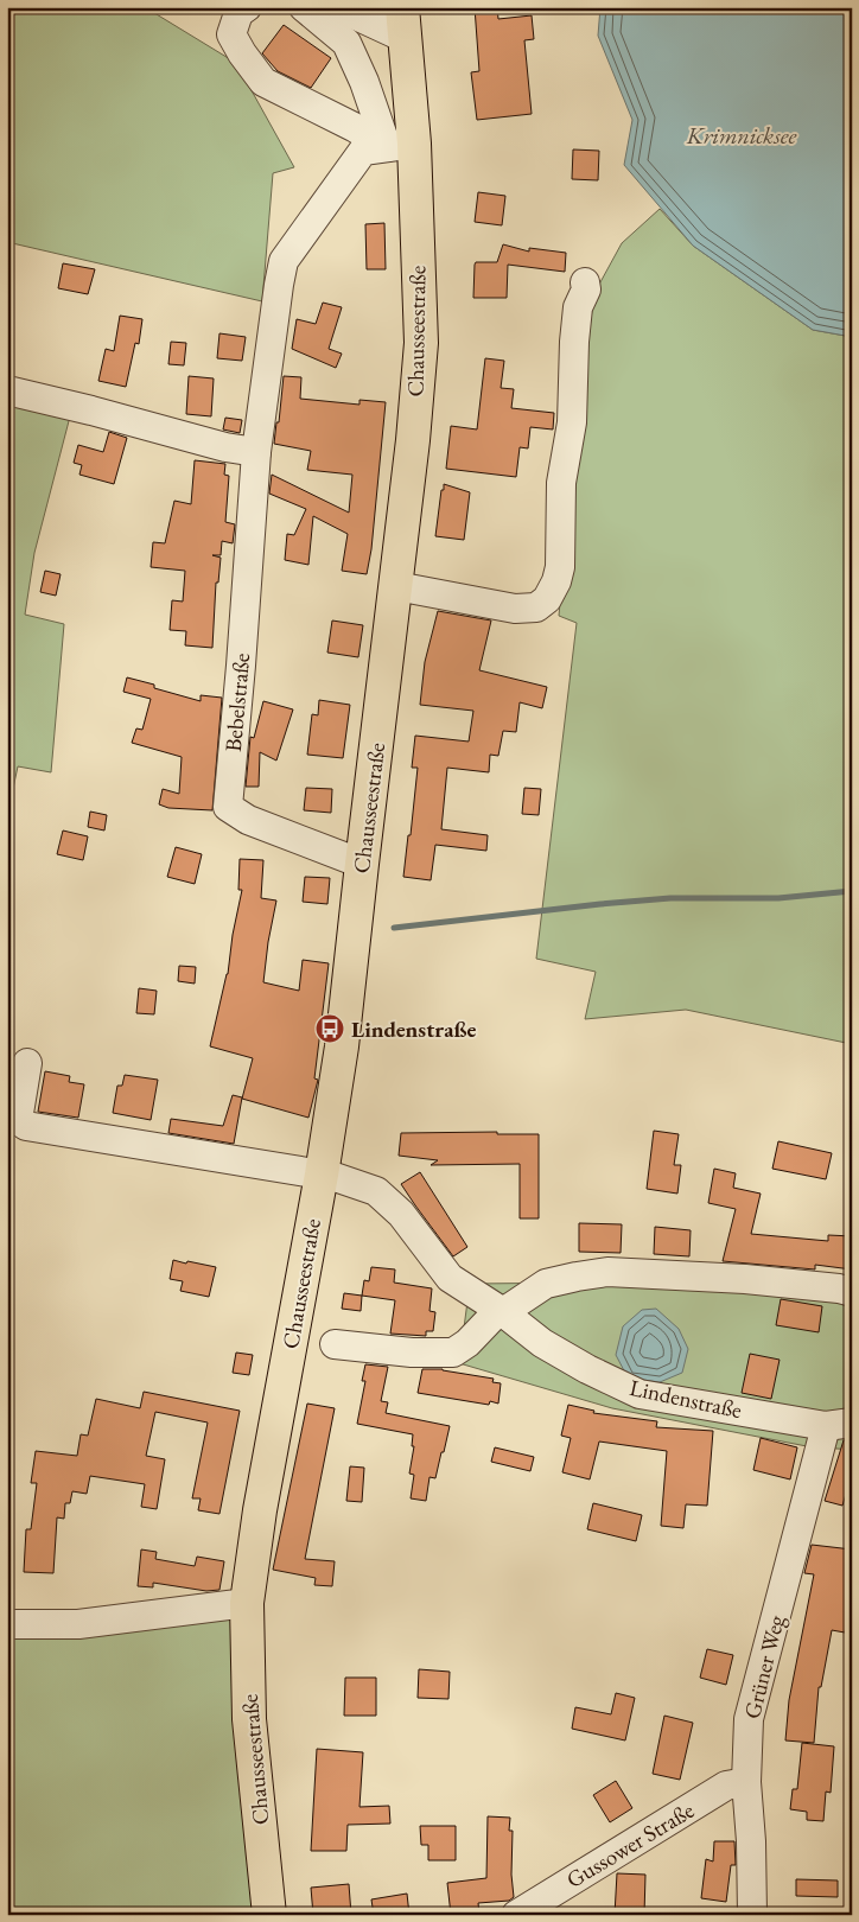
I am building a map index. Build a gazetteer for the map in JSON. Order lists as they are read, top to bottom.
{
  "streets": {
    "main road": ["Chausseestraße"],
    "street": [
      "Bebelstraße",
      "Lindenstraße",
      "Grüner Weg",
      "Gussower Straße"
    ]
  },
  "crossings": [
    ["Chausseestraße", "Bebelstraße"],
    ["Chausseestraße", "Lindenstraße"],
    ["Lindenstraße", "Grüner Weg"],
    ["Grüner Weg", "Gussower Straße"]
  ],
  "water": ["Krimnicksee"],
  "places": {
    "bus stop": ["Lindenstraße"]
  }
}
